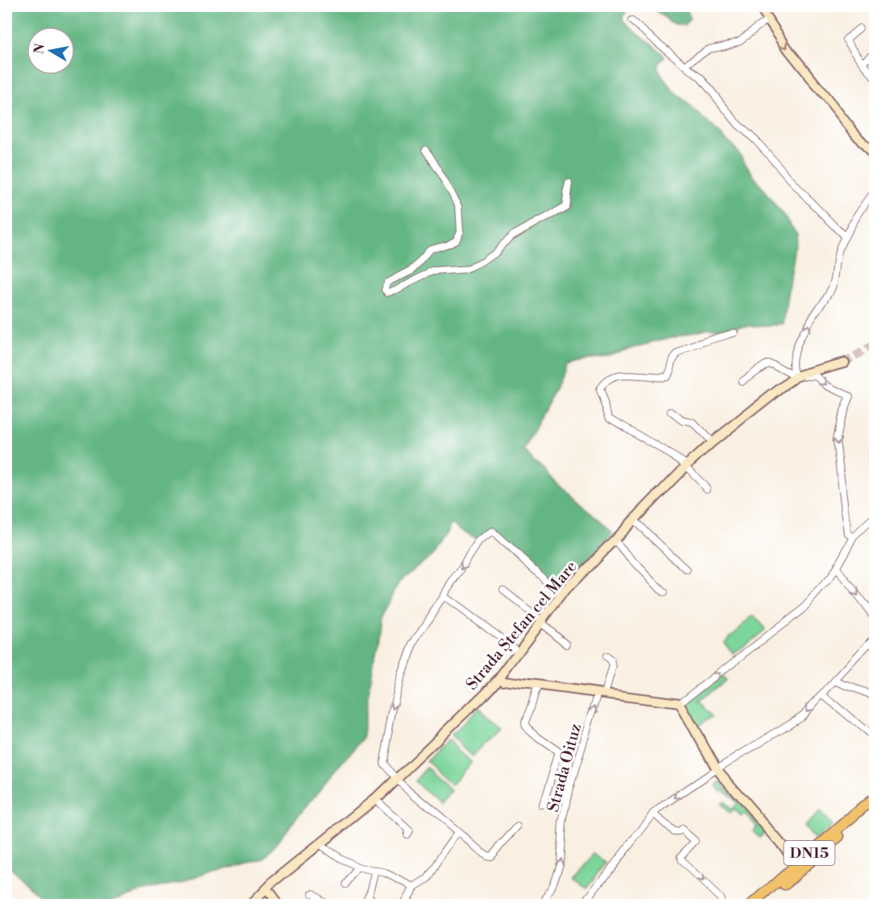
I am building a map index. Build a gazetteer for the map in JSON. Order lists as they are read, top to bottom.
{
  "streets": {
    "main road": ["DN15"],
    "street": ["Strada Ștefan cel Mare", "Strada Oituz"]
  },
  "one_way": ["Strada Oituz"],
  "north": "left"
}
